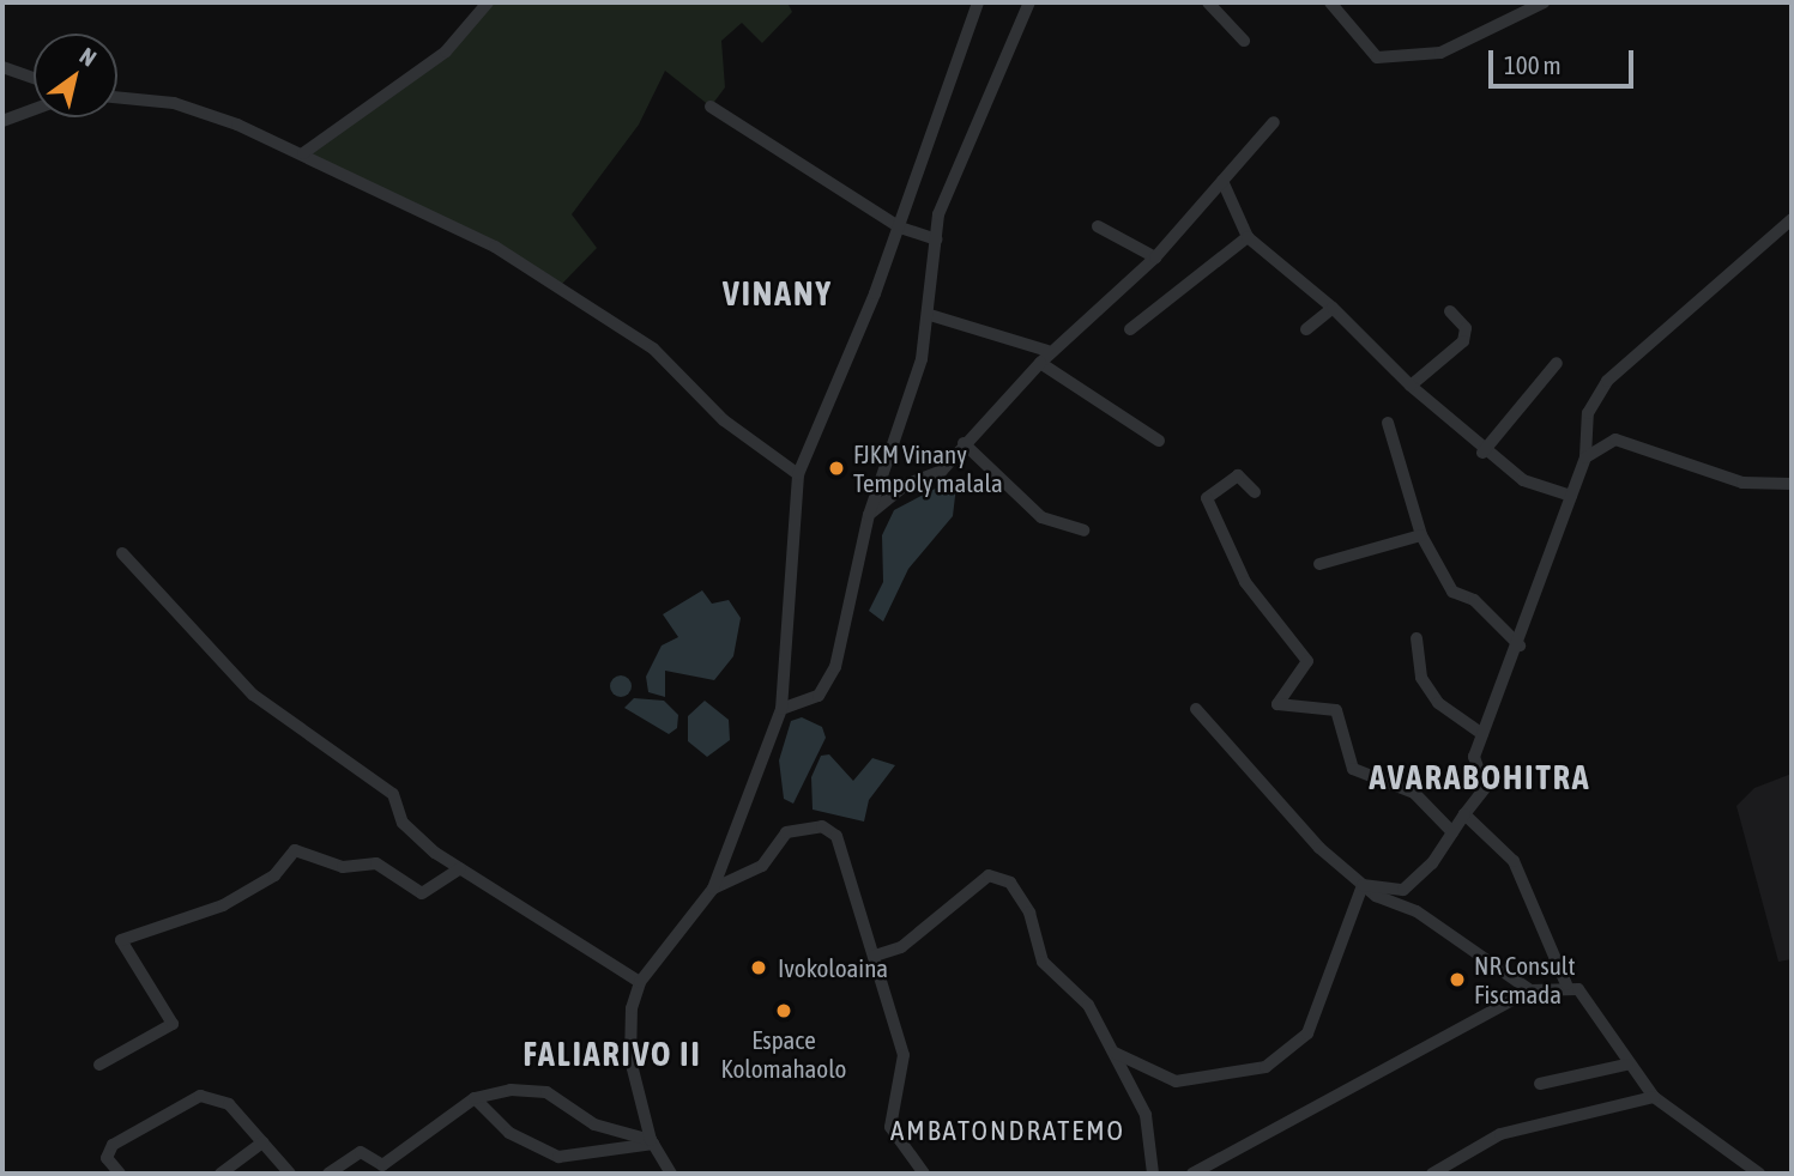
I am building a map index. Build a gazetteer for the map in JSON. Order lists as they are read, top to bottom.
{
  "districts": [
    "VINANY",
    "AVARABOHITRA",
    "FALIARIVO II",
    "AMBATONDRATEMO"
  ],
  "places": [
    "FJKM Vinany Tempoly malala",
    "Ivokoloaina",
    "NR Consult Fiscmada",
    "Espace Kolomahaolo"
  ],
  "scale_bar": "100 m",
  "north": "top right"
}
